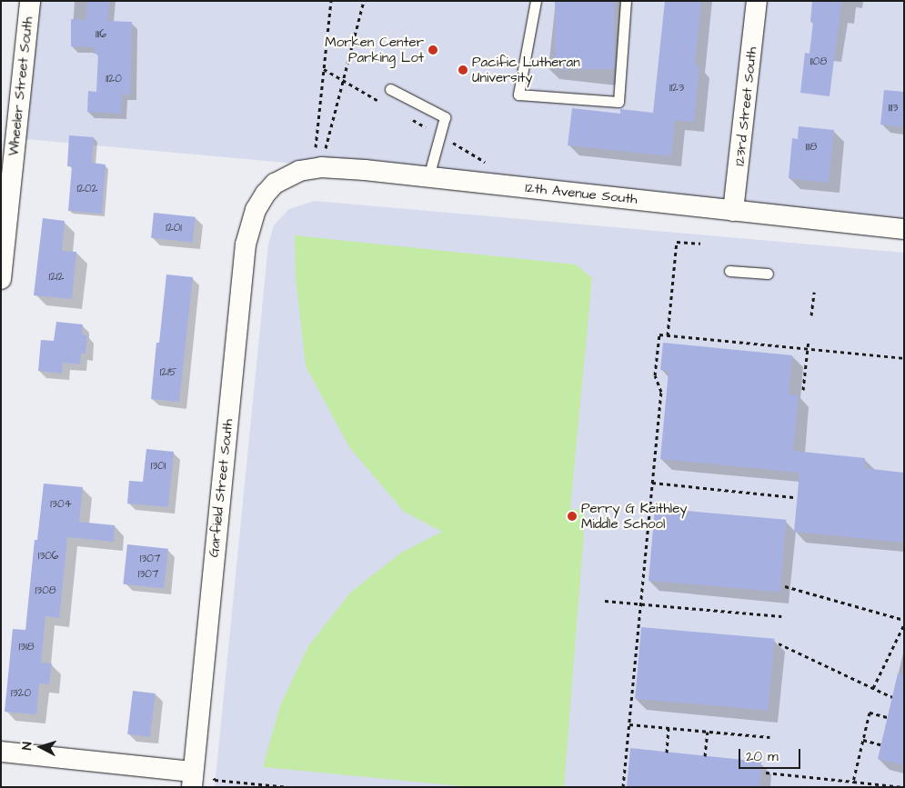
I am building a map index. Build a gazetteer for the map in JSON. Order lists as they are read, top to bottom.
{
  "streets": {
    "street": [
      "Wheeler Street South",
      "123rd Street South",
      "12th Avenue South",
      "Garfield Street South"
    ]
  },
  "crossings": [
    ["123rd Street South", "12th Avenue South"],
    ["12th Avenue South", "Garfield Street South"]
  ],
  "places": ["Morken Center Parking Lot", "Pacific Lutheran University", "Perry G Keithley Middle School"],
  "house_numbers": [
    "1116",
    "1108",
    "1120",
    "1123",
    "1113",
    "1118",
    "1202",
    "1201",
    "1212",
    "1215",
    "1301",
    "1304",
    "1306",
    "1307",
    "1307",
    "1308",
    "1318",
    "1320"
  ],
  "scale_bar": "20 m",
  "north": "left"
}
